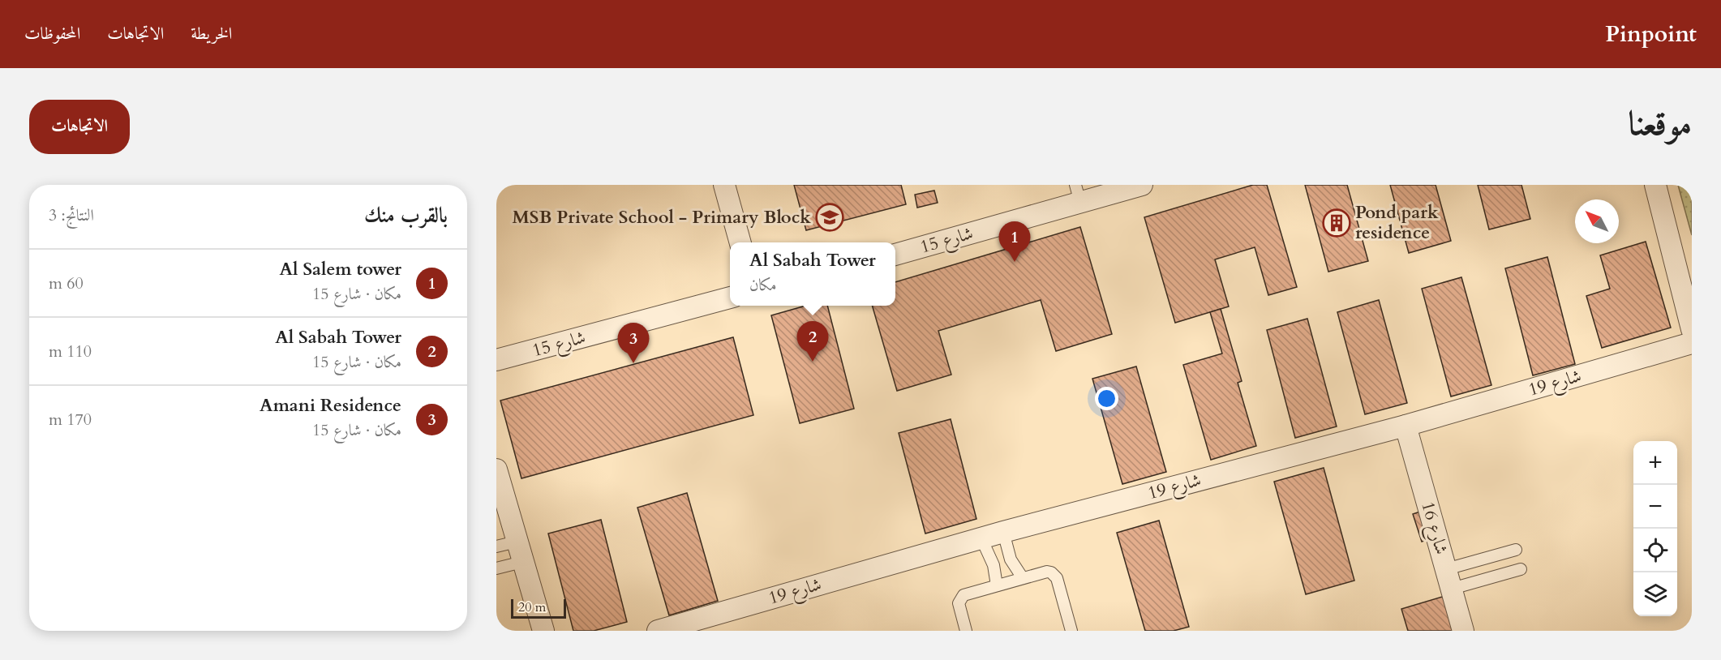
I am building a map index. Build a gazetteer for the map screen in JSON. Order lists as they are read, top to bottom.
{
  "streets": {
    "street": ["شارع 15", "شارع 19", "شارع 16"]
  },
  "crossings": [
    ["شارع 19", "شارع 16"]
  ],
  "places": {
    "school or university": ["MSB Private School - Primary Block"],
    "building": ["Pond park residence"]
  },
  "scale_bar": "20 m",
  "north": "top left",
  "page": {
    "header": "Pinpoint",
    "nav": ["الخريطة", "الاتجاهات", "المحفوظات"],
    "title": "موقعنا",
    "buttons": "الاتجاهات",
    "heading": ["بالقرب منك", "النتائج: 3"],
    "pins": ["1", "2", "3"],
    "popup": ["Al Sabah Tower", "مكان"],
    "list": [
      {
        "mark": "1",
        "name": "Al Salem tower",
        "note": "مكان · شارع 15",
        "value": "60 m"
      },
      {
        "mark": "2",
        "name": "Al Sabah Tower",
        "note": "مكان · شارع 15",
        "value": "110 m"
      },
      {
        "mark": "3",
        "name": "Amani Residence",
        "note": "مكان · شارع 15",
        "value": "170 m"
      }
    ],
    "map_buttons": ["+", "−"],
    "scale": "20 m"
  }
}
